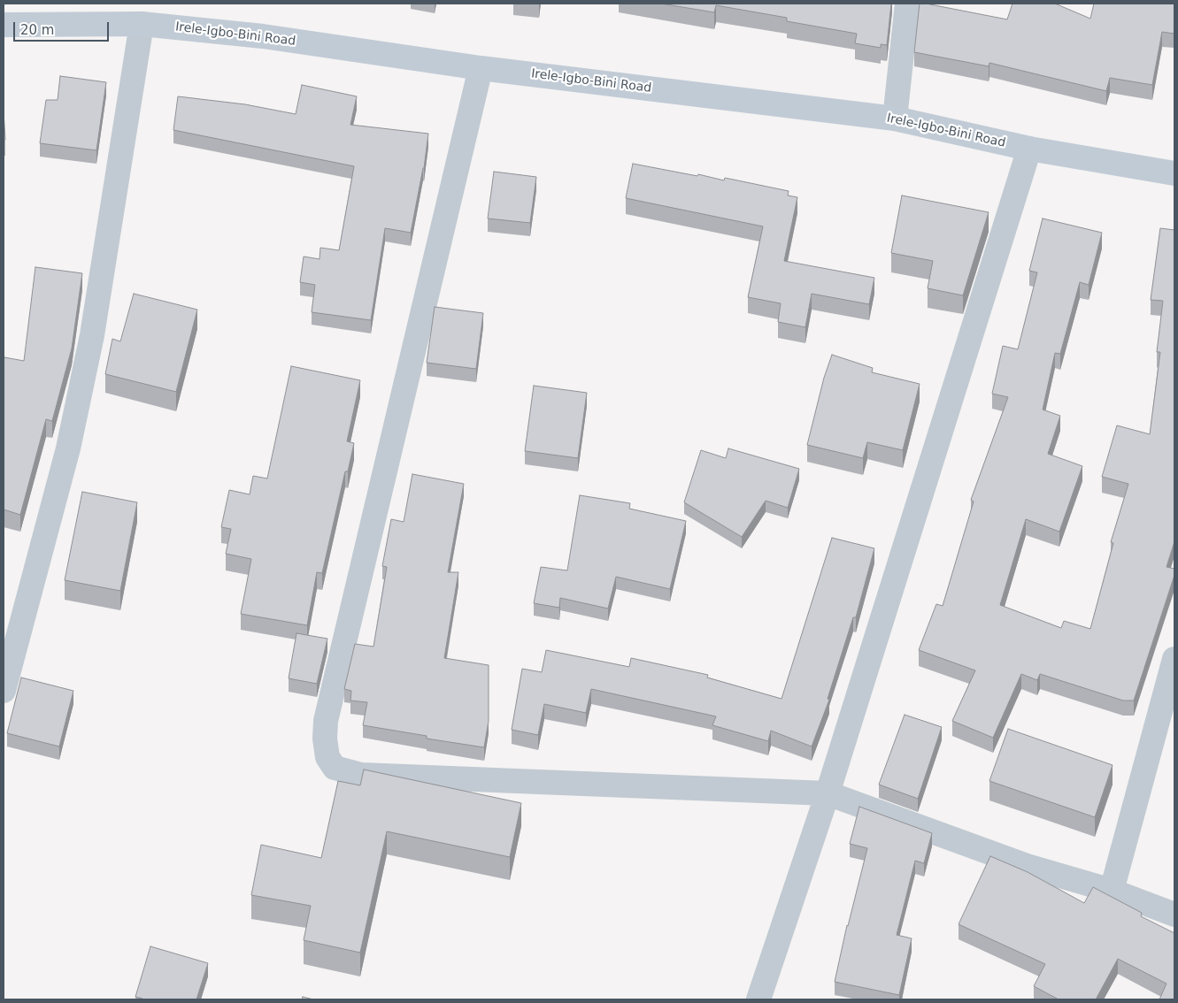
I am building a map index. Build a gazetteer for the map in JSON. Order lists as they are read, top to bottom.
{
  "streets": {
    "street": ["Irele-Igbo-Bini Road"]
  },
  "scale_bar": "20 m"
}
